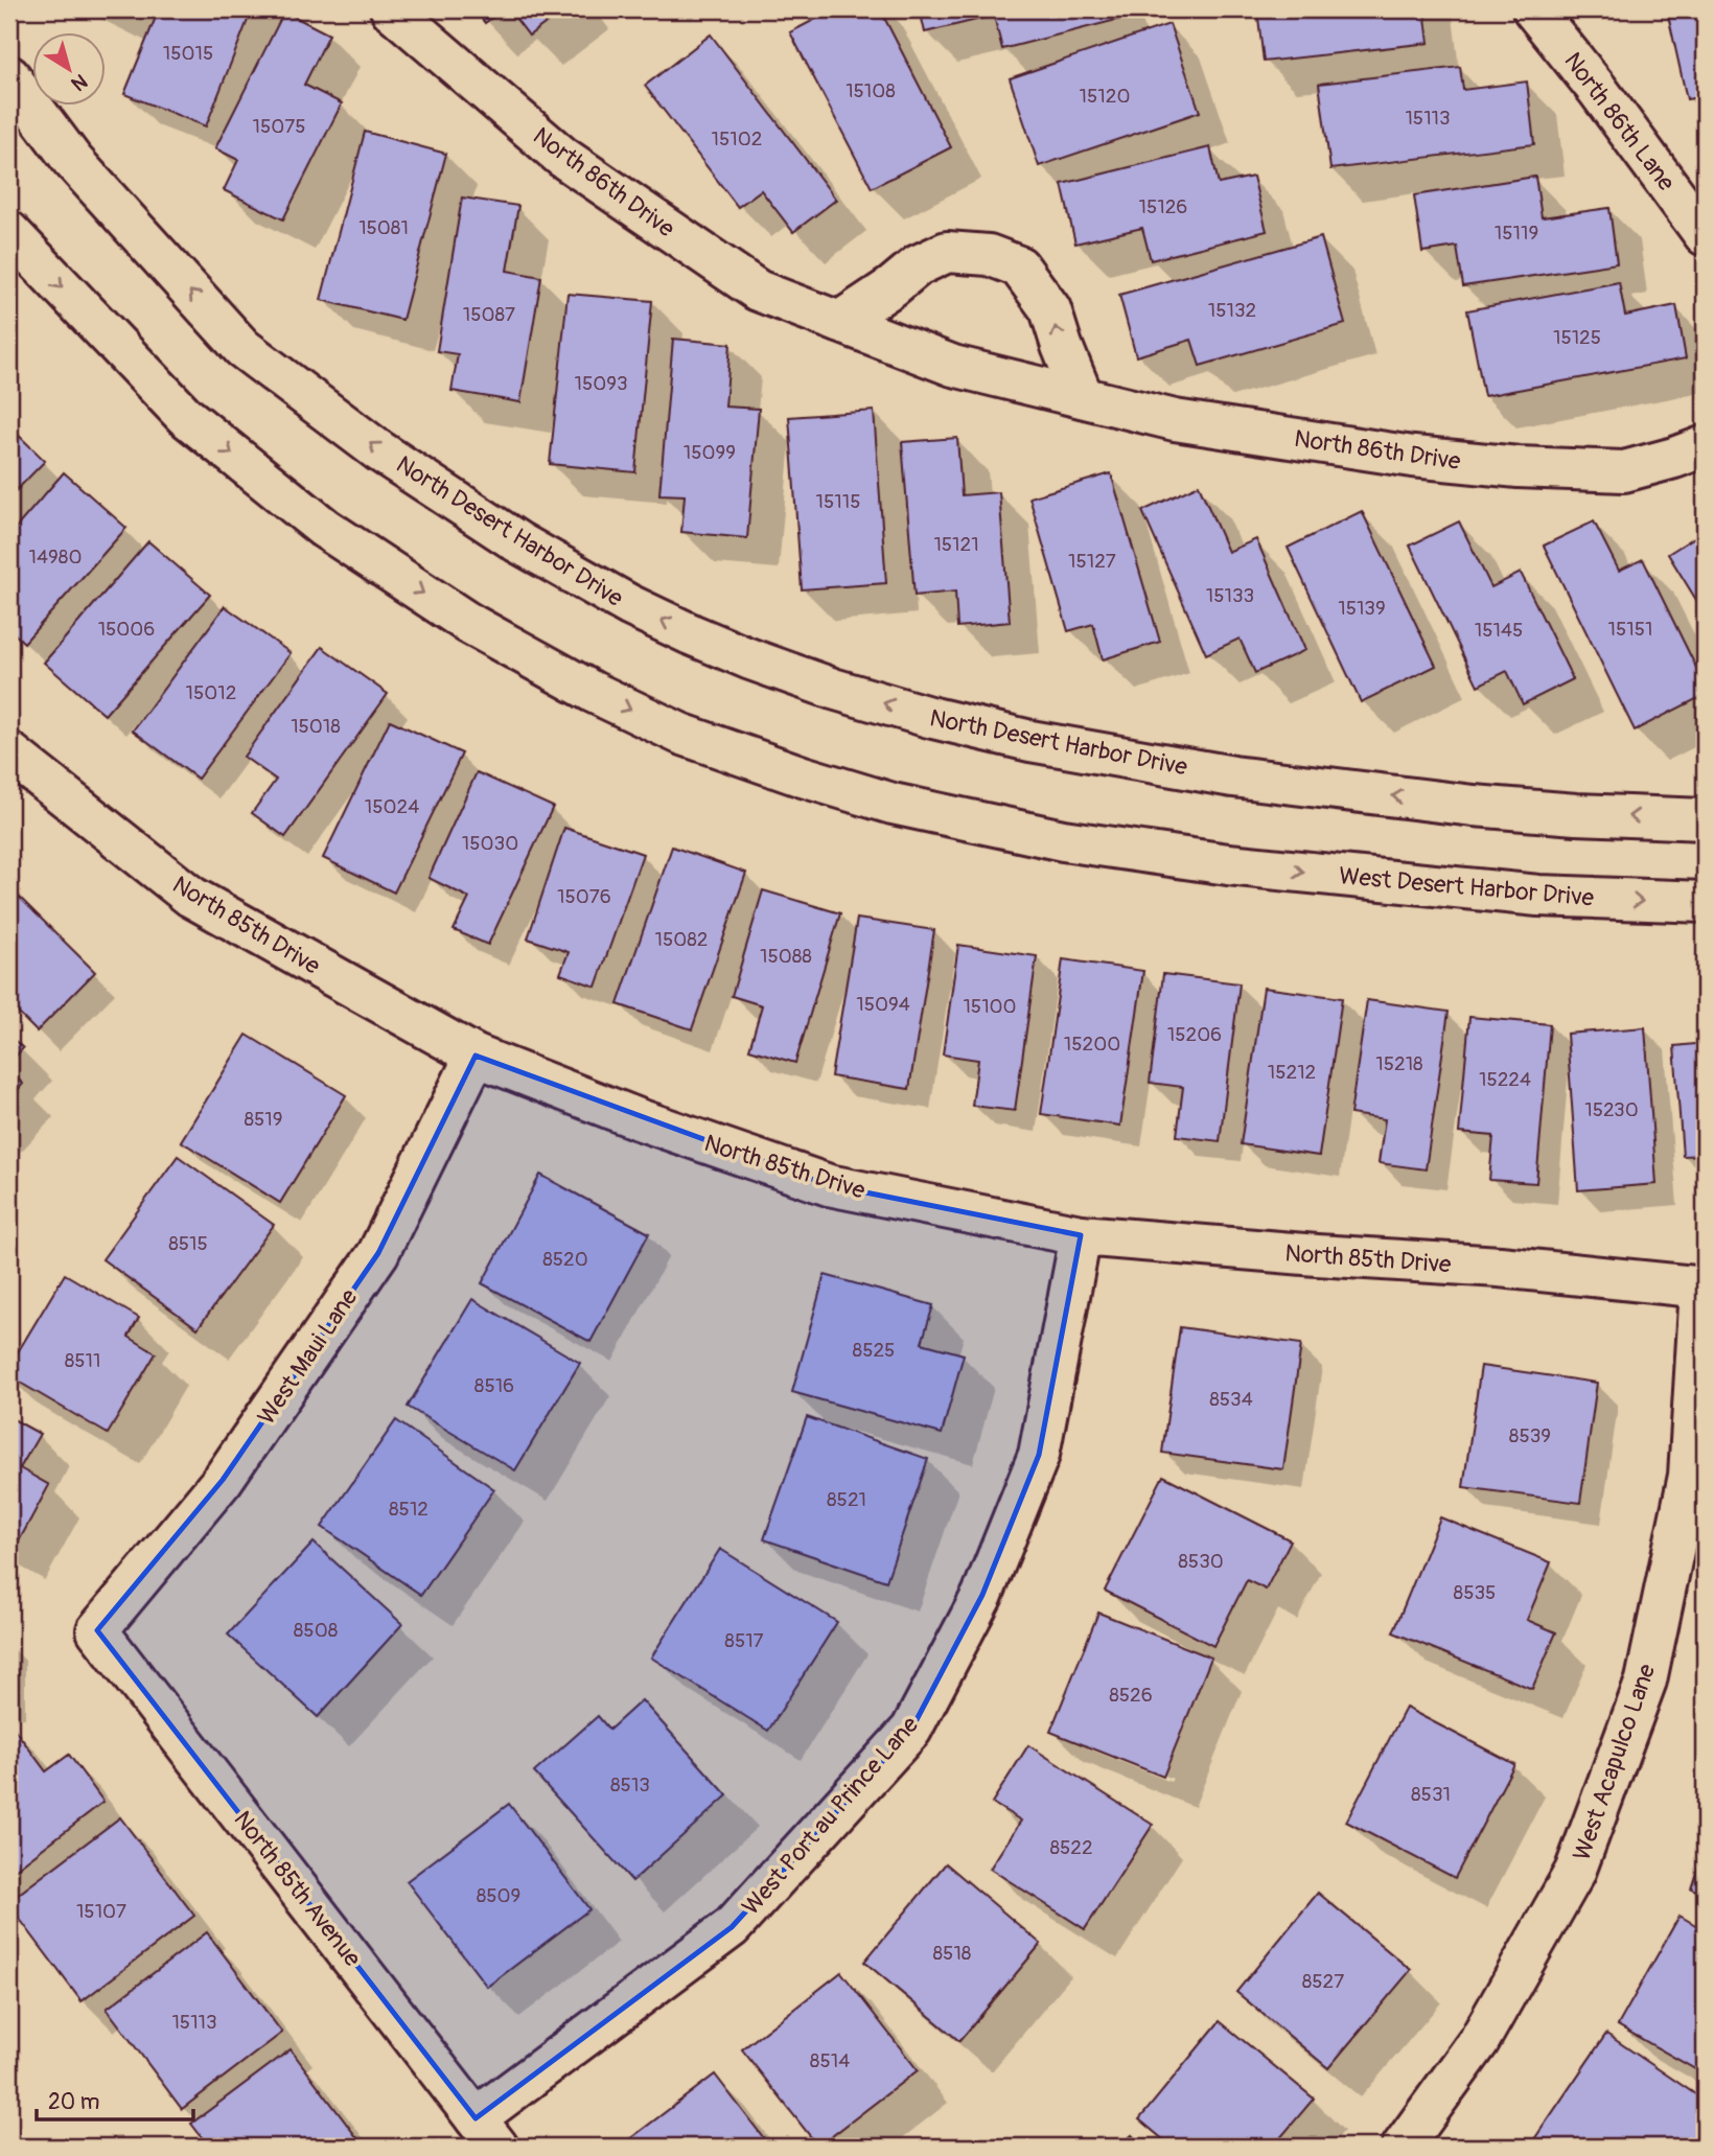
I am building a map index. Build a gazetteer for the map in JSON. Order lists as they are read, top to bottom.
{
  "streets": {
    "street": [
      "North 86th Lane",
      "North 86th Drive",
      "North Desert Harbor Drive",
      "West Desert Harbor Drive",
      "North 85th Drive",
      "West Maui Lane",
      "West Acapulco Lane",
      "West Port au Prince Lane",
      "North 85th Avenue"
    ]
  },
  "crossings": [
    ["North 85th Drive", "West Maui Lane"],
    ["North 85th Drive", "West Acapulco Lane"],
    ["North 85th Drive", "West Port au Prince Lane"],
    ["West Maui Lane", "North 85th Avenue"],
    ["West Port au Prince Lane", "North 85th Avenue"]
  ],
  "one_way": ["North Desert Harbor Drive", "West Desert Harbor Drive"],
  "house_numbers": [
    "15015",
    "15108",
    "15120",
    "15113",
    "15075",
    "15102",
    "15126",
    "15081",
    "15119",
    "15132",
    "15087",
    "15125",
    "15093",
    "15099",
    "15115",
    "15121",
    "14980",
    "15127",
    "15133",
    "15139",
    "15006",
    "15151",
    "15145",
    "15012",
    "15018",
    "15024",
    "15030",
    "15076",
    "15082",
    "15088",
    "15094",
    "15100",
    "15206",
    "15200",
    "15218",
    "15212",
    "15224",
    "15230",
    "8519",
    "8515",
    "8520",
    "8525",
    "8511",
    "8516",
    "8534",
    "8539",
    "8521",
    "8512",
    "8530",
    "8535",
    "8508",
    "8517",
    "8526",
    "8513",
    "8531",
    "8522",
    "8509",
    "15107",
    "8518",
    "8527",
    "15113",
    "8514"
  ],
  "scale_bar": "20 m",
  "north": "bottom right"
}
